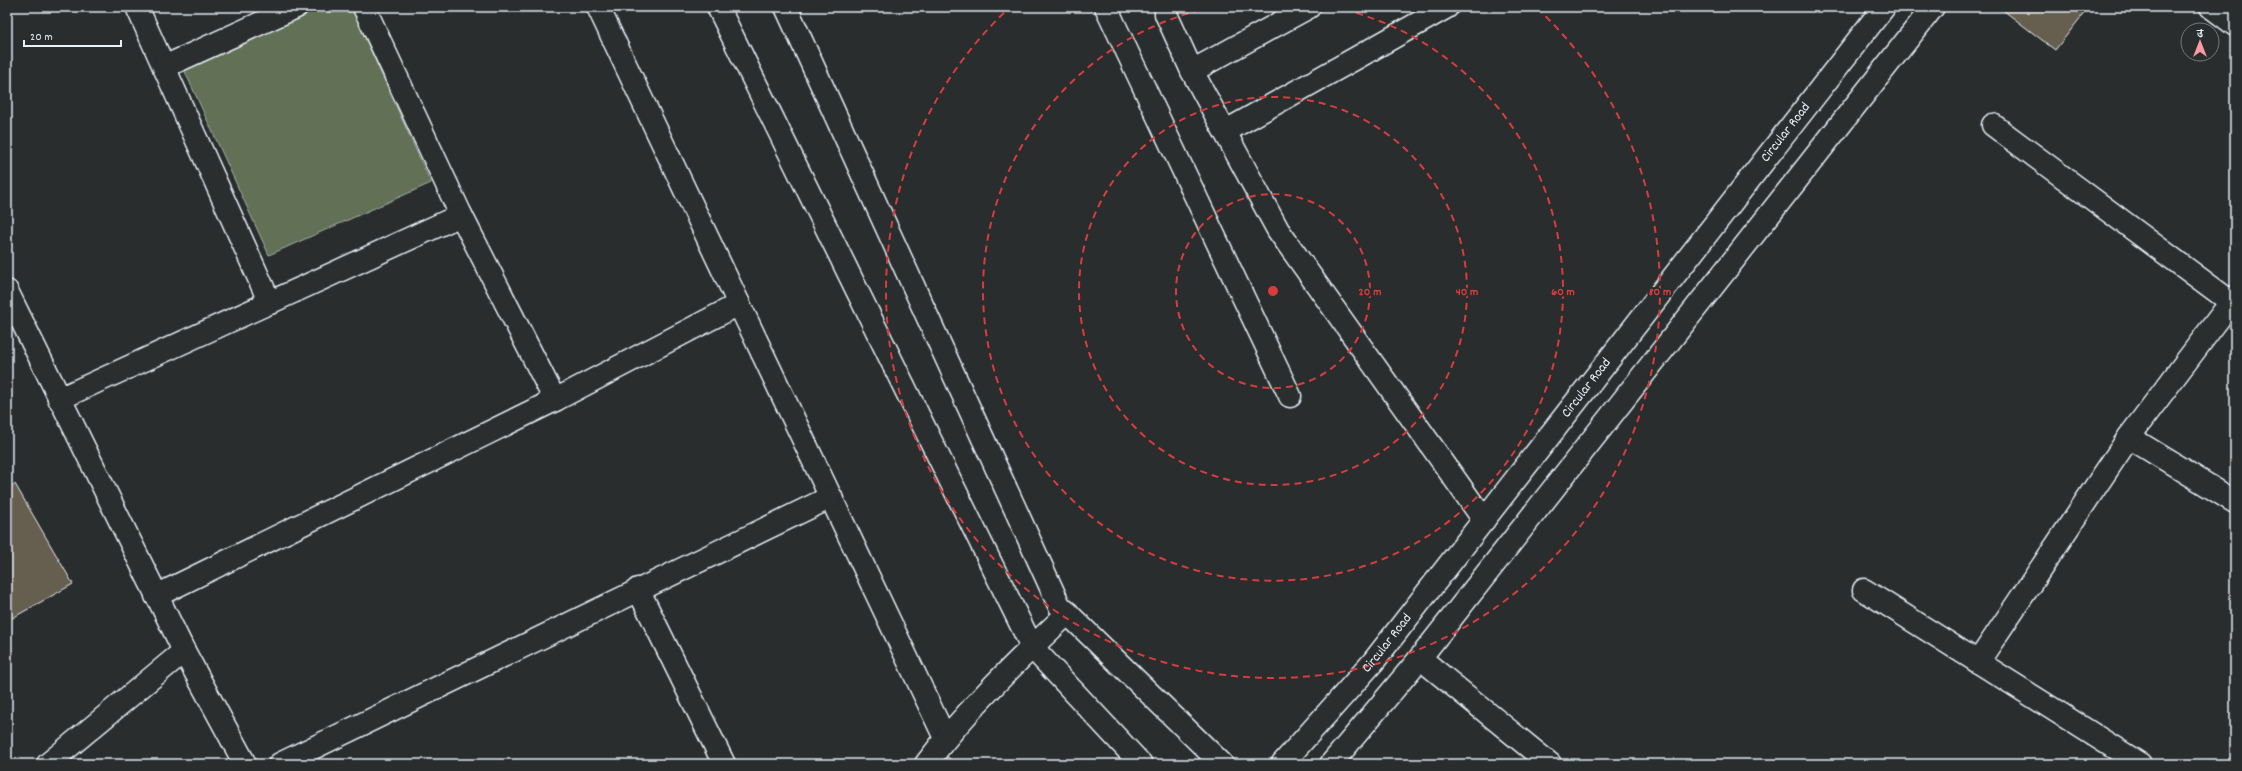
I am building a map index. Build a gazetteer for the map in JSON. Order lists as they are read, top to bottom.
{
  "streets": {
    "street": ["Circular Road"]
  },
  "scale_bar": "20 m",
  "north": "top",
  "rings": [
    "20 m",
    "40 m",
    "60 m",
    "80 m"
  ]
}
